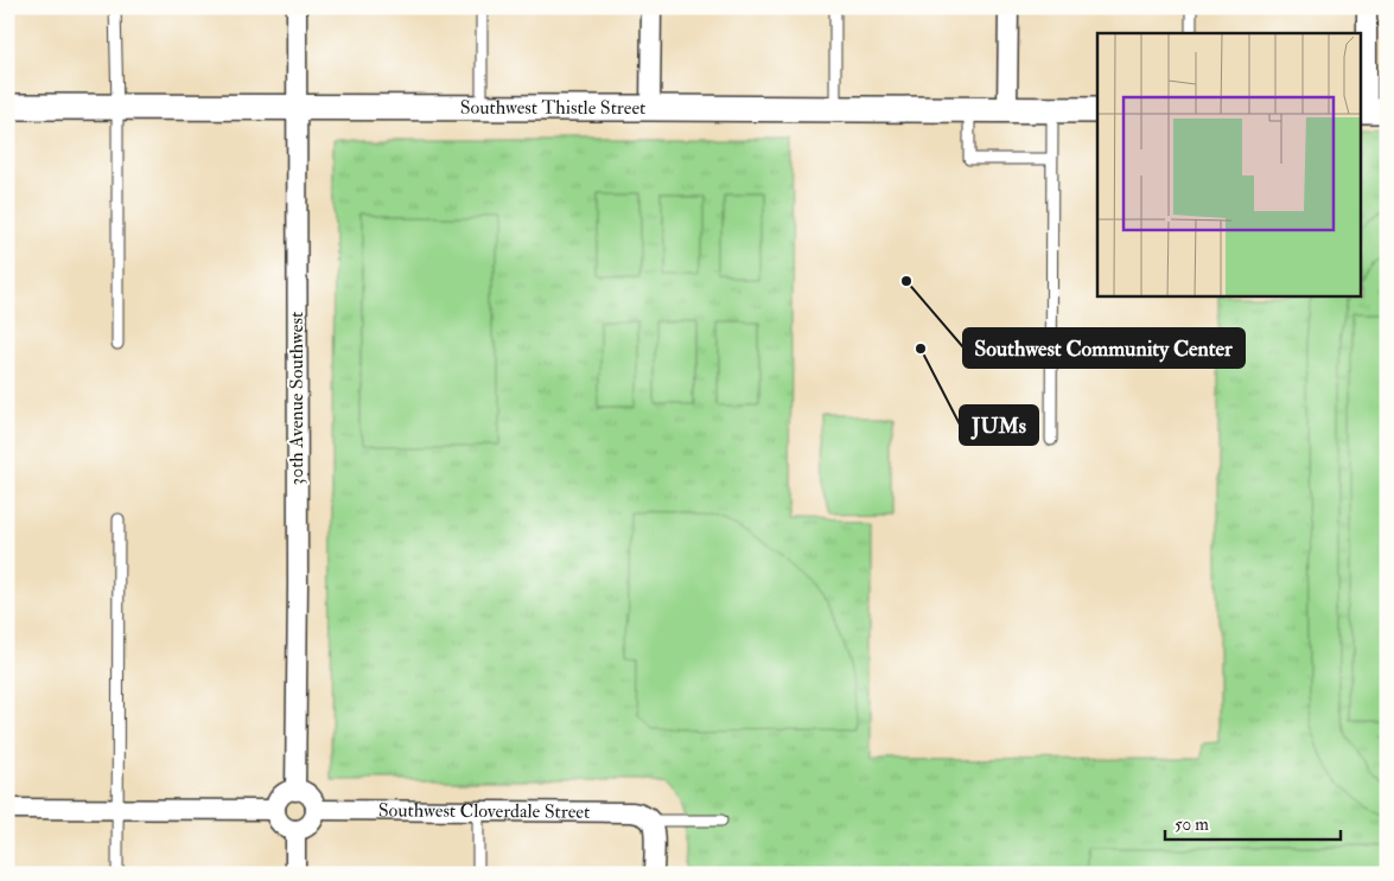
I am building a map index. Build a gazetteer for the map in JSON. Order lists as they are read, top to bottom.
{
  "streets": {
    "street": ["Southwest Thistle Street", "30th Avenue Southwest", "Southwest Cloverdale Street"]
  },
  "crossings": [
    ["Southwest Thistle Street", "30th Avenue Southwest"],
    ["30th Avenue Southwest", "Southwest Cloverdale Street"]
  ],
  "places": ["Southwest Community Center", "JUMs"],
  "scale_bar": "50 m"
}
